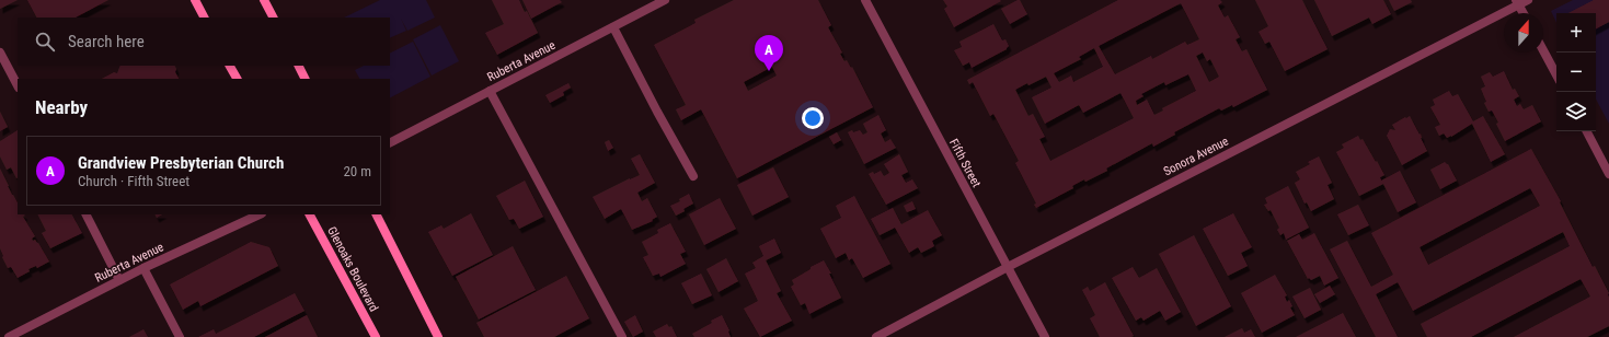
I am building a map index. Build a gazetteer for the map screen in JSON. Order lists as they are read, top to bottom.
{
  "streets": {
    "main road": ["Glenoaks Boulevard"],
    "street": ["Ruberta Avenue", "Sonora Avenue", "Fifth Street"]
  },
  "crossings": [
    ["Sonora Avenue", "Fifth Street"]
  ],
  "north": "top",
  "page": {
    "map_buttons": ["+", "−"],
    "search": "Search here",
    "pins": "A",
    "heading": "Nearby",
    "list": [
      {
        "mark": "A",
        "name": "Grandview Presbyterian Church",
        "note": "Church · Fifth Street",
        "value": "20 m"
      }
    ]
  }
}
